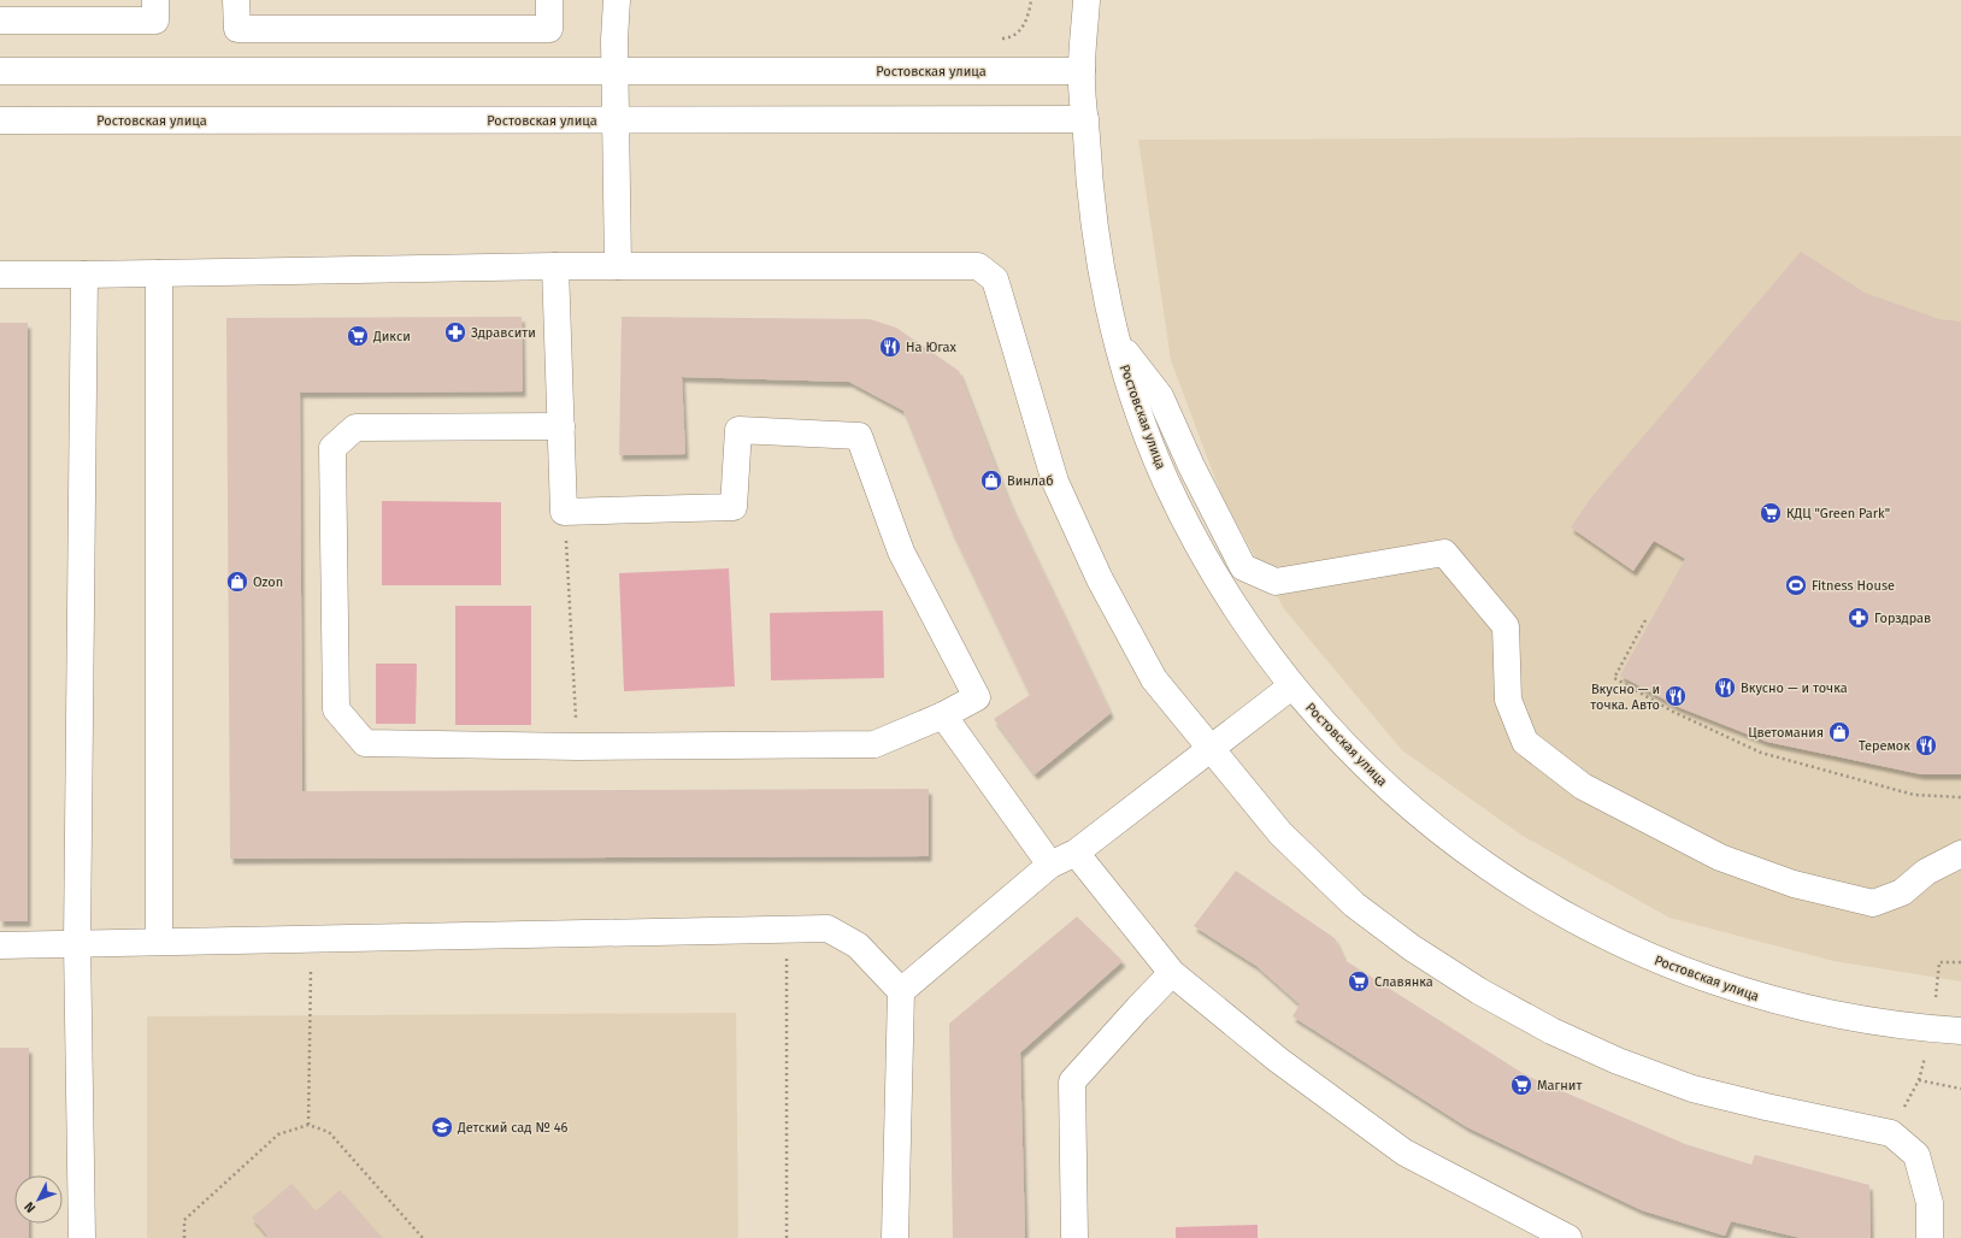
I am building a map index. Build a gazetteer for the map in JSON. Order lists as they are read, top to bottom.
{
  "streets": {
    "street": ["Ростовская улица"]
  },
  "places": {
    "pharmacy": ["Здравсити", "Горздрав"],
    "supermarket": [
      "Дикси",
      "КДЦ \"Green Park\"",
      "Славянка",
      "Магнит"
    ],
    "restaurant": [
      "На Югах",
      "Вкусно — и точка",
      "Вкусно — и точка. Авто",
      "Теремок"
    ],
    "shop": ["Винлаб", "Ozon", "Цветомания"],
    "sports": ["Fitness House"],
    "school or university": ["Детский сад № 46"]
  },
  "north": "bottom left"
}
